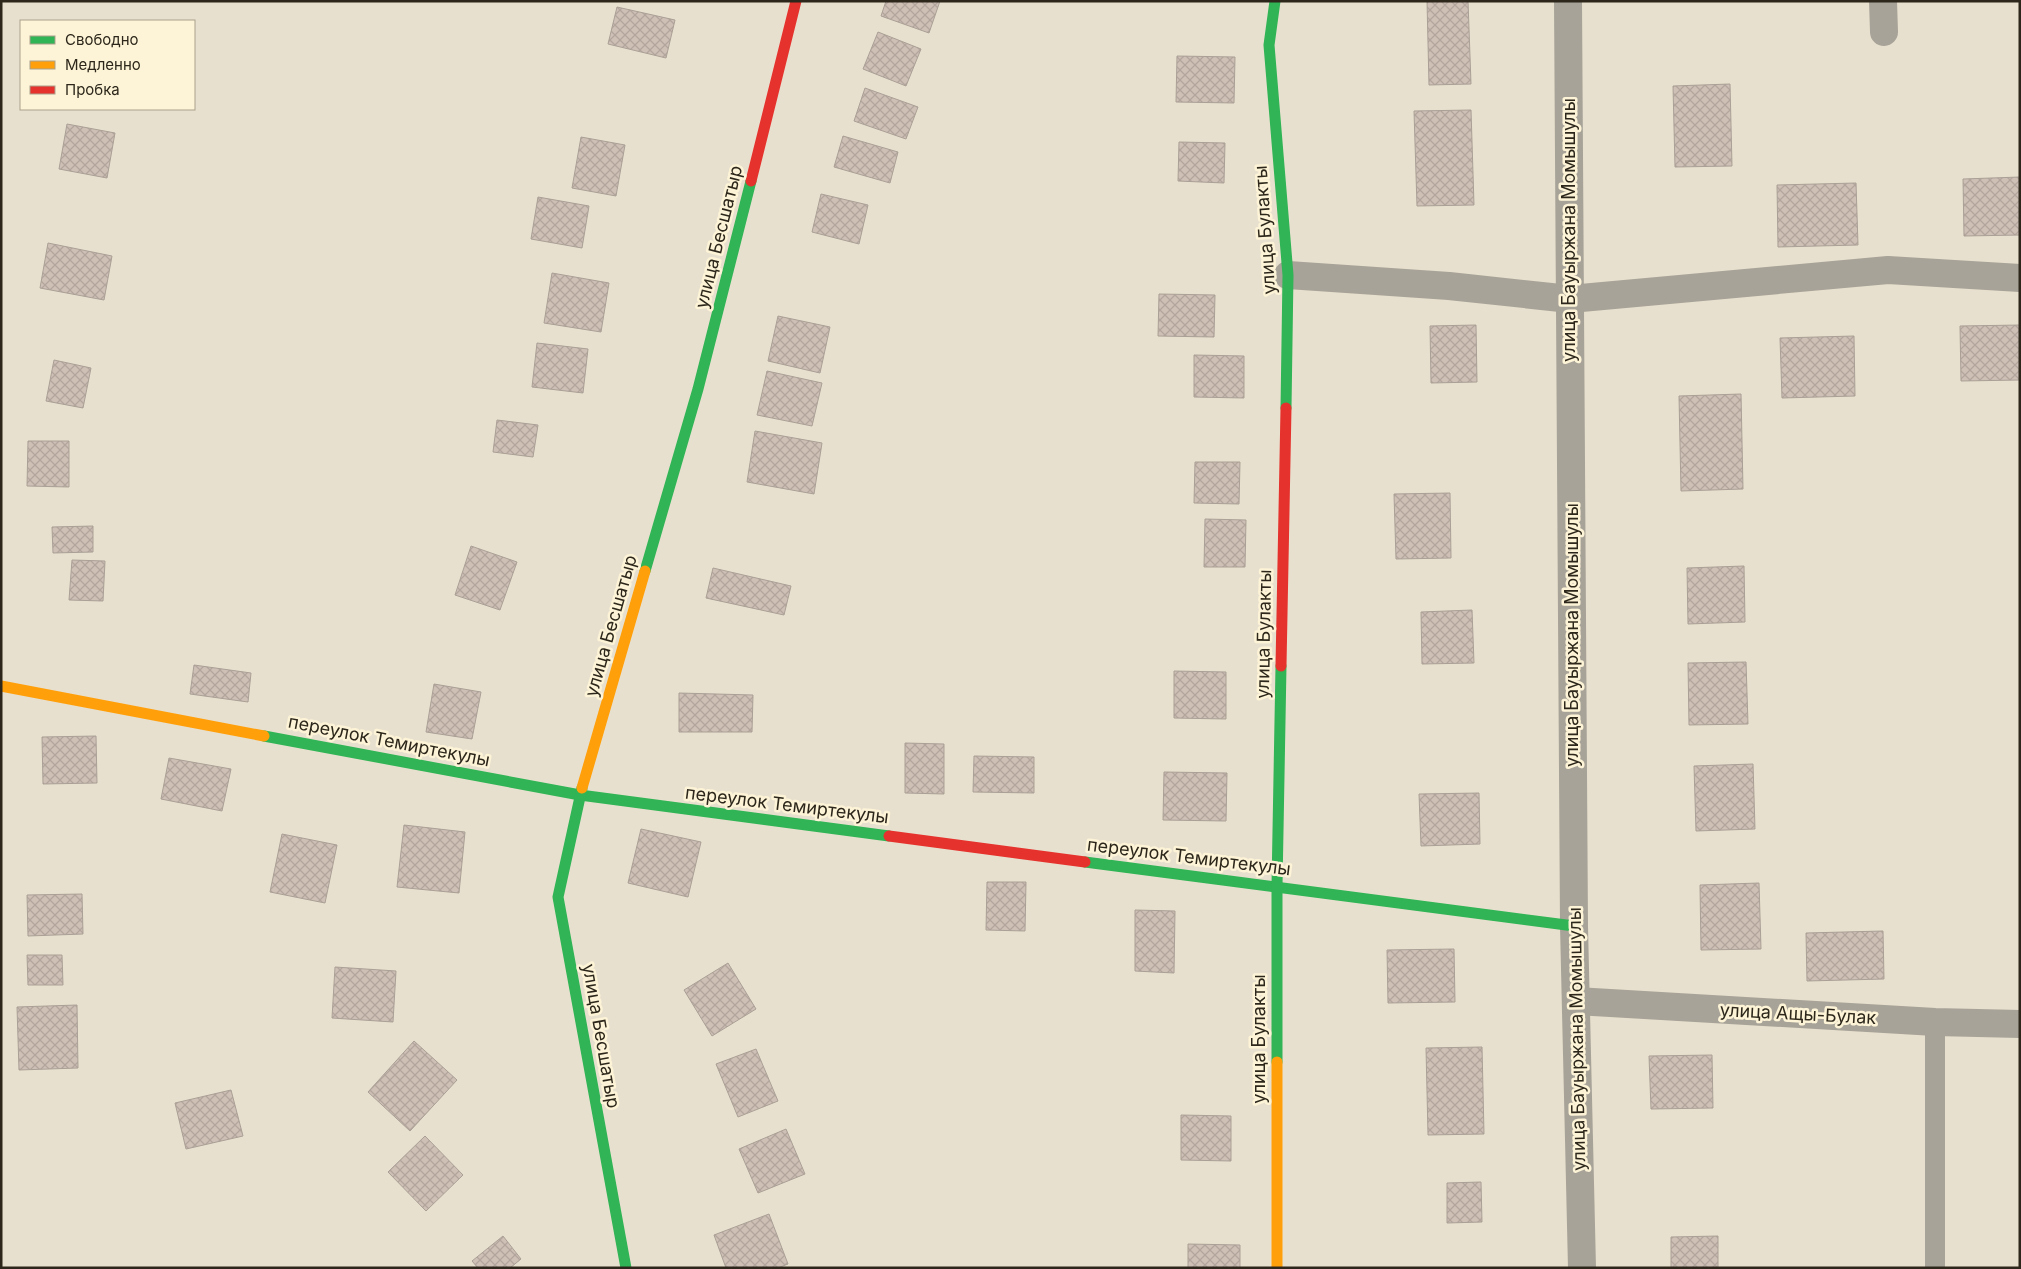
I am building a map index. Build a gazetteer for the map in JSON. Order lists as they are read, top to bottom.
{
  "streets": {
    "street": [
      "улица Булакты",
      "улица Бауыржана Момышулы",
      "улица Бесшатыр",
      "переулок Темиртекулы",
      "улица Ащы-Булак"
    ]
  },
  "crossings": [
    ["улица Булакты", "переулок Темиртекулы"],
    ["улица Бауыржана Момышулы", "переулок Темиртекулы"],
    ["улица Бауыржана Момышулы", "улица Ащы-Булак"],
    ["улица Бесшатыр", "переулок Темиртекулы"]
  ],
  "legend": ["Свободно", "Медленно", "Пробка"]
}
